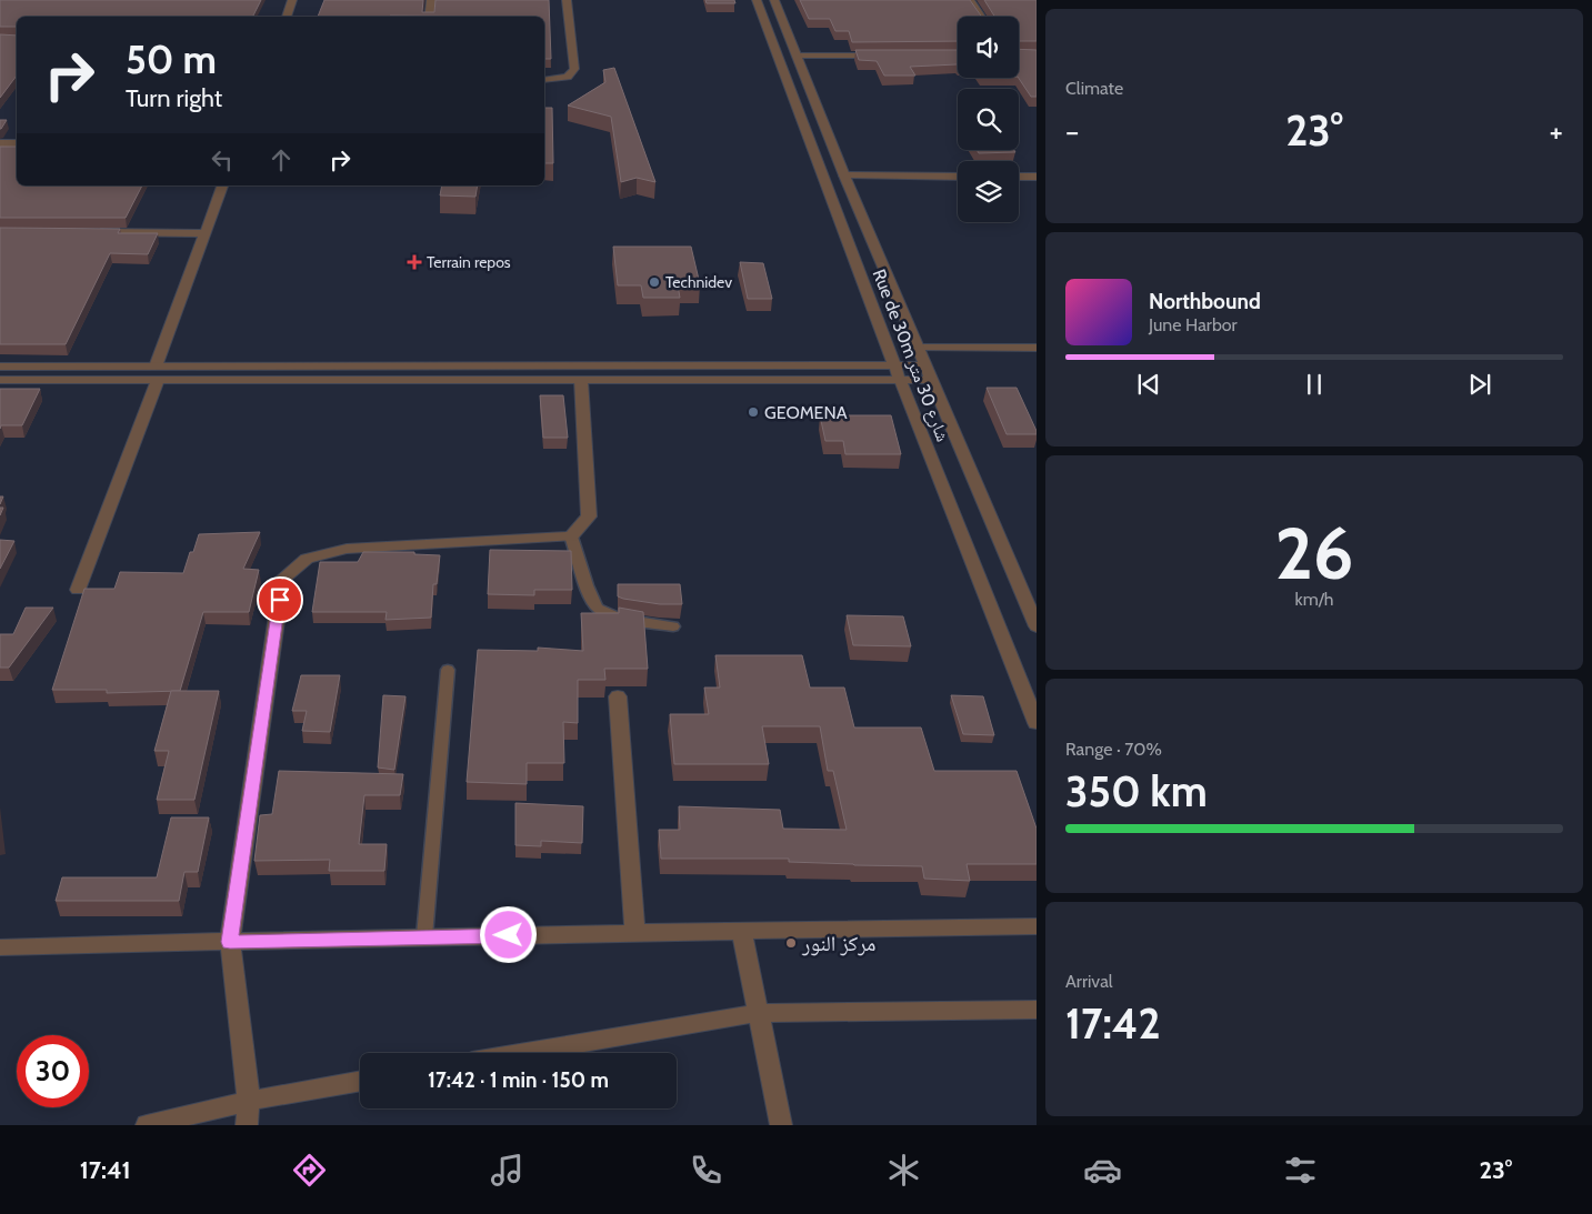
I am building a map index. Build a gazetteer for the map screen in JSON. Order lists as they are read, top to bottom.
{
  "streets": {
    "street": ["Rue de 30m شارع 30 متر"]
  },
  "places": {
    "health": ["Terrain repos"],
    "other": ["Technidev", "GEOMENA", "مركز النور"]
  },
  "page": {
    "tile": [
      "Climate",
      ["26", "km/h"],
      ["Range · 70%", "350 km"],
      ["Arrival", "17:42"]
    ],
    "turn": ["50 m", "Turn right"],
    "heat": ["−", "23°", "+"],
    "song": ["Northbound", "June Harbor"],
    "limit": "30",
    "trip": "17:42 · 1 min · 150 m",
    "tabs": ["17:41", "23°"]
  }
}
